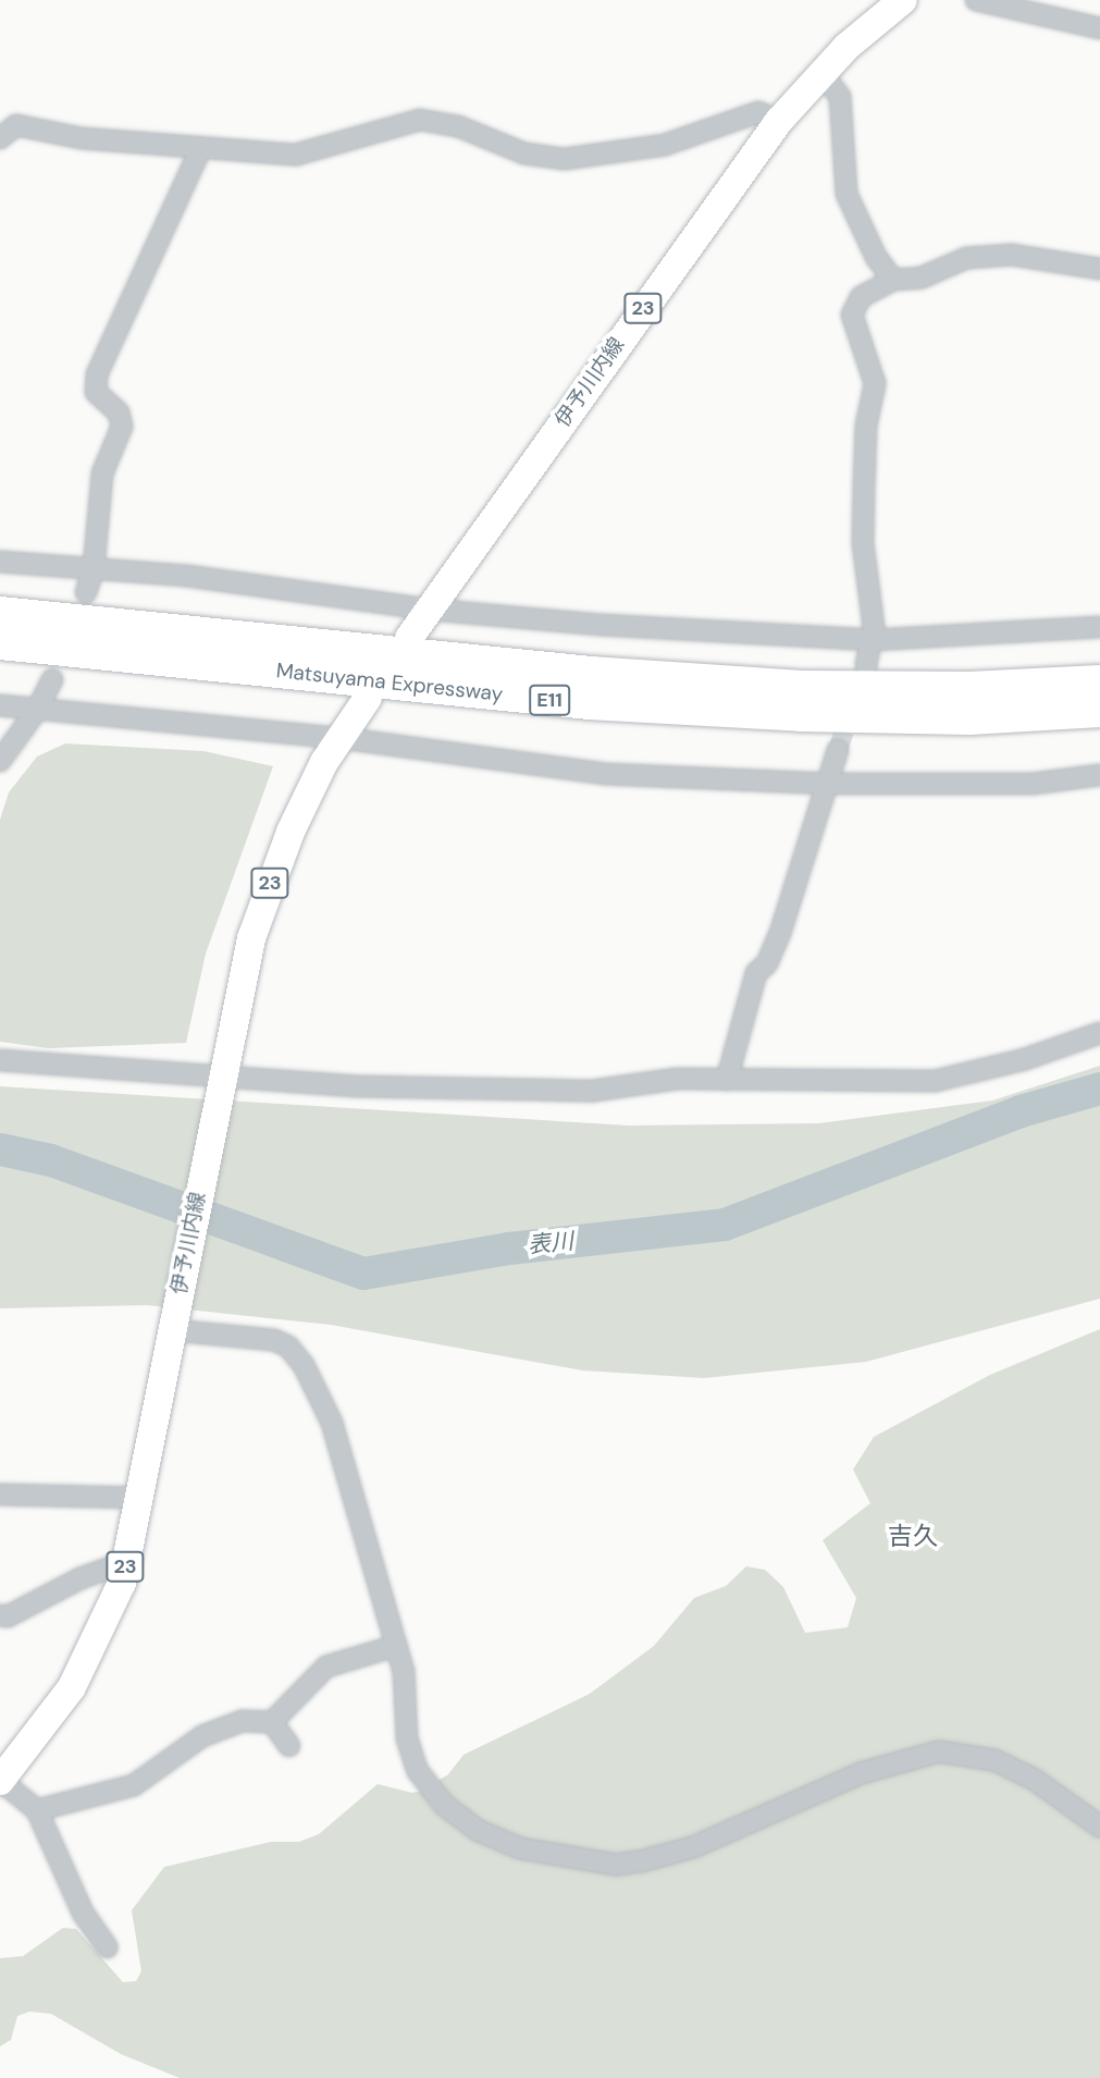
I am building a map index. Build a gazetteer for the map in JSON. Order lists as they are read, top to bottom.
{
  "streets": {
    "highway": ["Matsuyama Expressway", "E11"],
    "main road": ["23", "伊予川内線"]
  },
  "districts": ["吉久"],
  "water": ["表川"]
}
